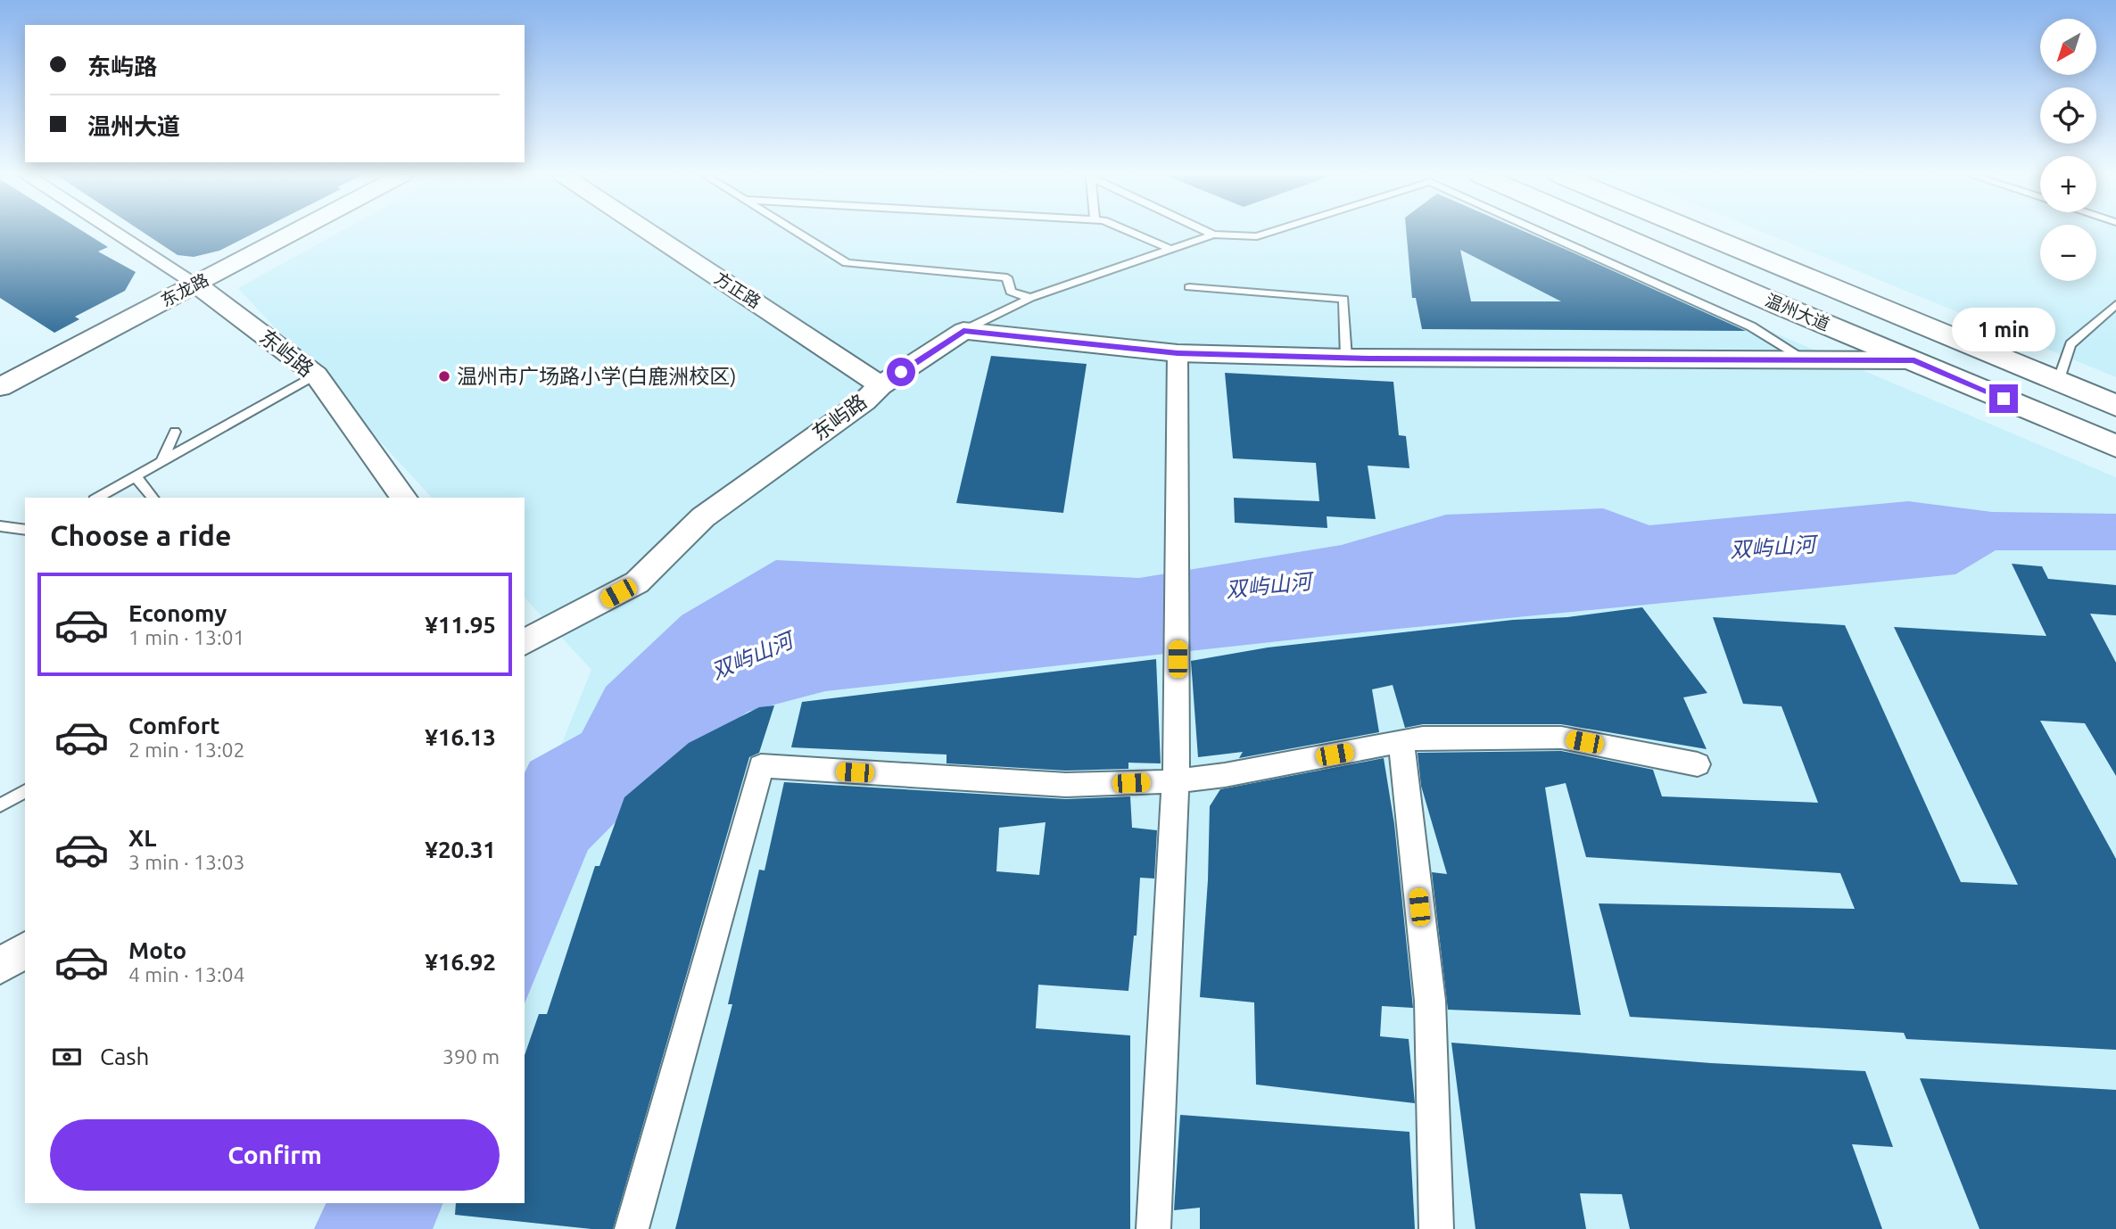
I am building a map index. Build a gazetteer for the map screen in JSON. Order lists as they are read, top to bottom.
{
  "streets": {
    "main road": ["温州大道"],
    "street": ["东龙路", "方正路", "东屿路"]
  },
  "crossings": [
    ["东龙路", "东屿路"],
    ["方正路", "东屿路"]
  ],
  "water": ["双屿山河"],
  "places": ["温州市广场路小学(白鹿洲校区)"],
  "north": "bottom left",
  "page": {
    "map_buttons": ["+", "−"],
    "banner": ["东屿路", "温州大道"],
    "bubble": "1 min",
    "heading": "Choose a ride",
    "list": [
      {
        "name": "Economy",
        "note": "1 min · 13:01",
        "value": "¥11.95"
      },
      {
        "name": "Comfort",
        "note": "2 min · 13:02",
        "value": "¥16.13"
      },
      {
        "name": "XL",
        "note": "3 min · 13:03",
        "value": "¥20.31"
      },
      {
        "name": "Moto",
        "note": "4 min · 13:04",
        "value": "¥16.92"
      }
    ],
    "pay": ["Cash", "390 m"],
    "buttons": "Confirm"
  }
}
